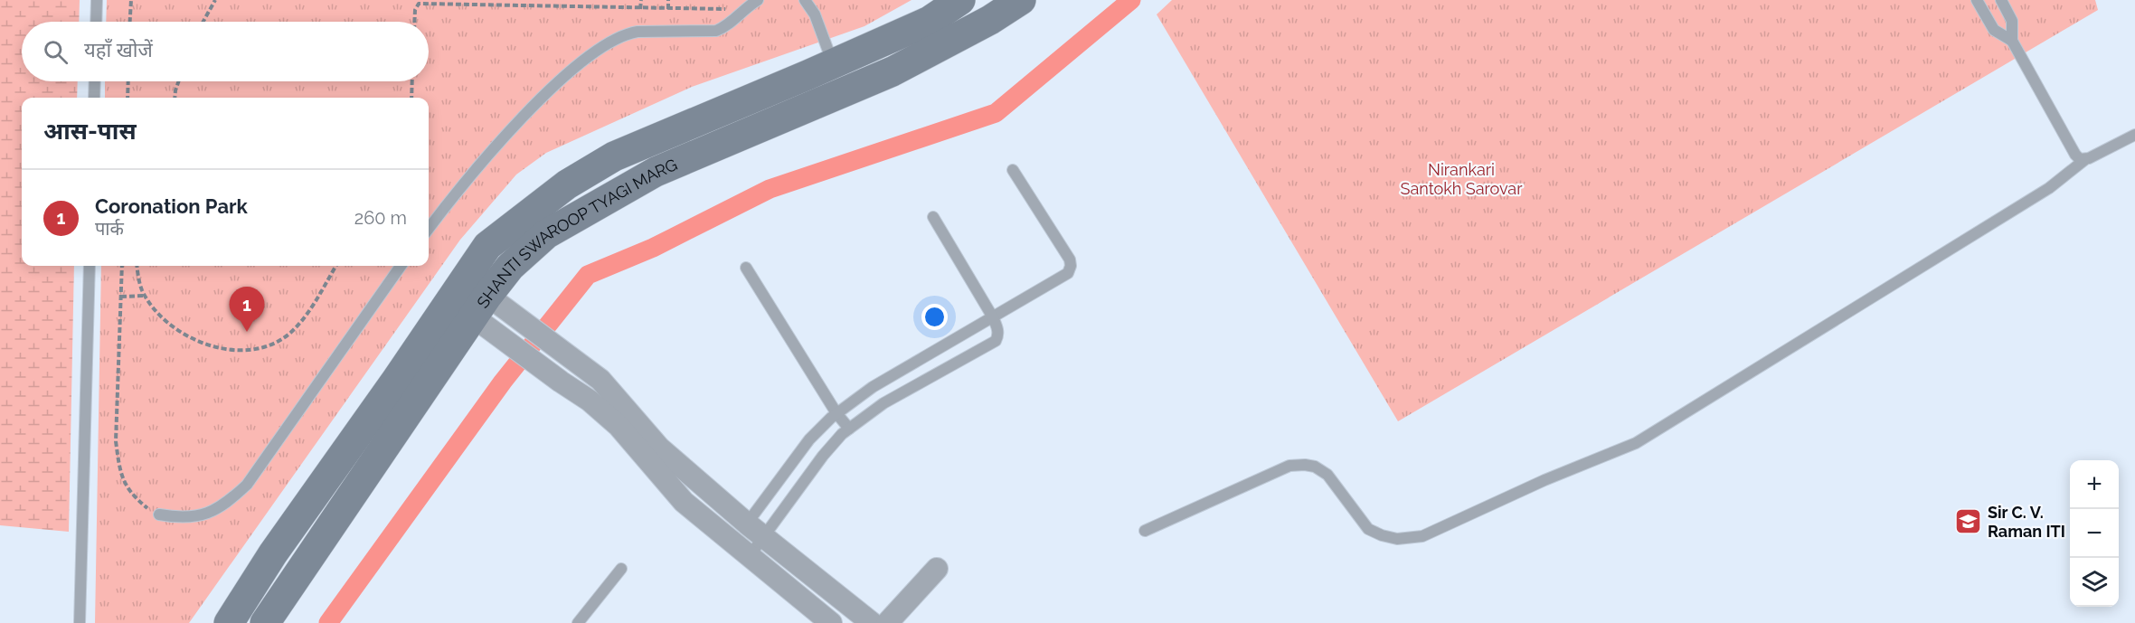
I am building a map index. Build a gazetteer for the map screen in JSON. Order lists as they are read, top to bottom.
{
  "streets": {
    "main road": ["SHANTI SWAROOP TYAGI MARG"]
  },
  "parks": ["Nirankari Santokh Sarovar"],
  "places": {
    "school or university": ["Sir C. V. Raman ITI"]
  },
  "page": {
    "search": "यहाँ खोजें",
    "heading": "आस-पास",
    "list": [
      {
        "mark": "1",
        "name": "Coronation Park",
        "note": "पार्क",
        "value": "260 m"
      }
    ],
    "pins": "1",
    "map_buttons": ["+", "−"]
  }
}
